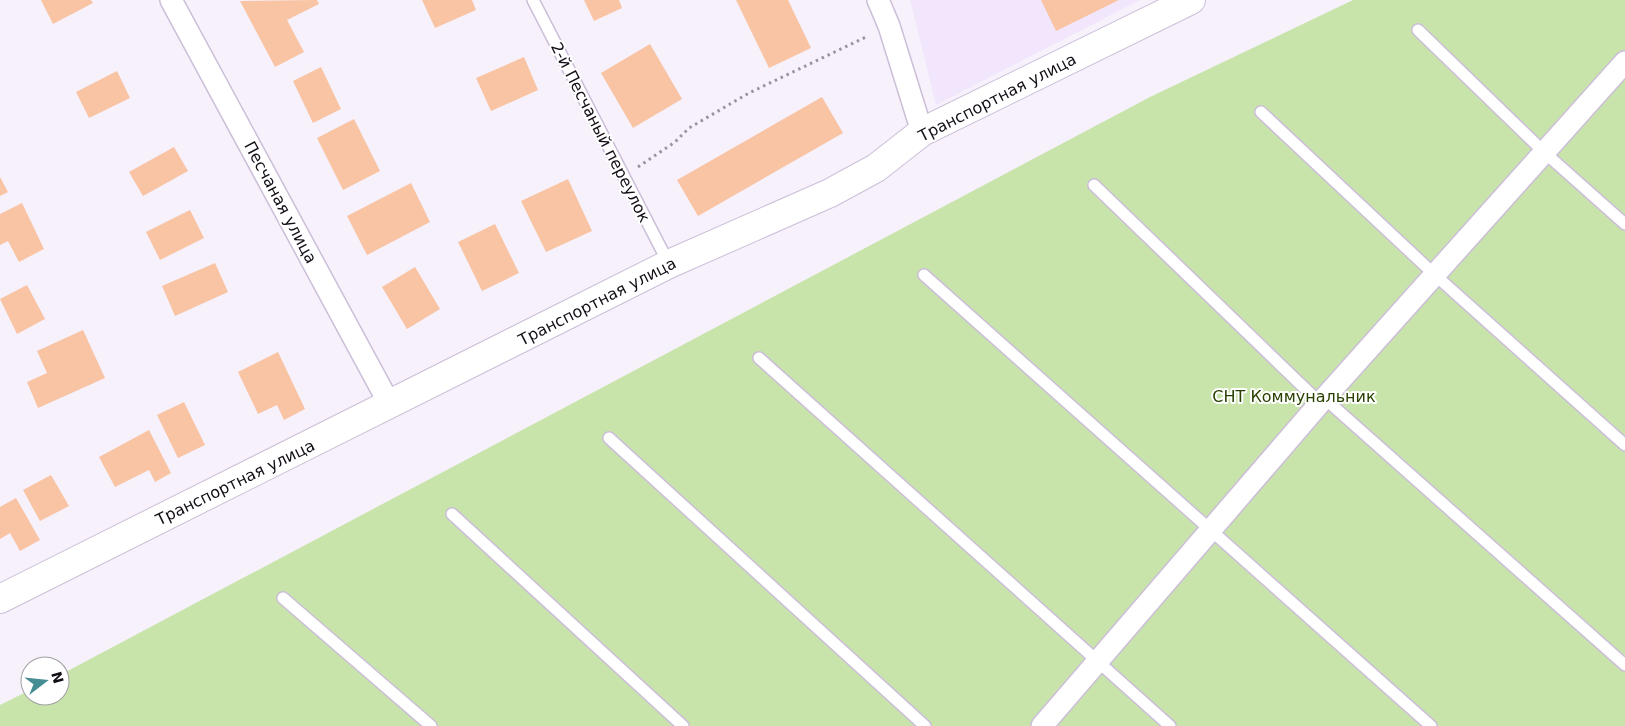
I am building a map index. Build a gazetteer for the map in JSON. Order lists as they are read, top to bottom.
{
  "streets": {
    "street": ["Транспортная улица", "Песчаная улица"],
    "lane": ["2-й Песчаный переулок"]
  },
  "crossings": [
    ["Транспортная улица", "2-й Песчаный переулок"],
    ["Транспортная улица", "Песчаная улица"]
  ],
  "parks": ["СНТ Коммунальник"],
  "north": "right"
}
